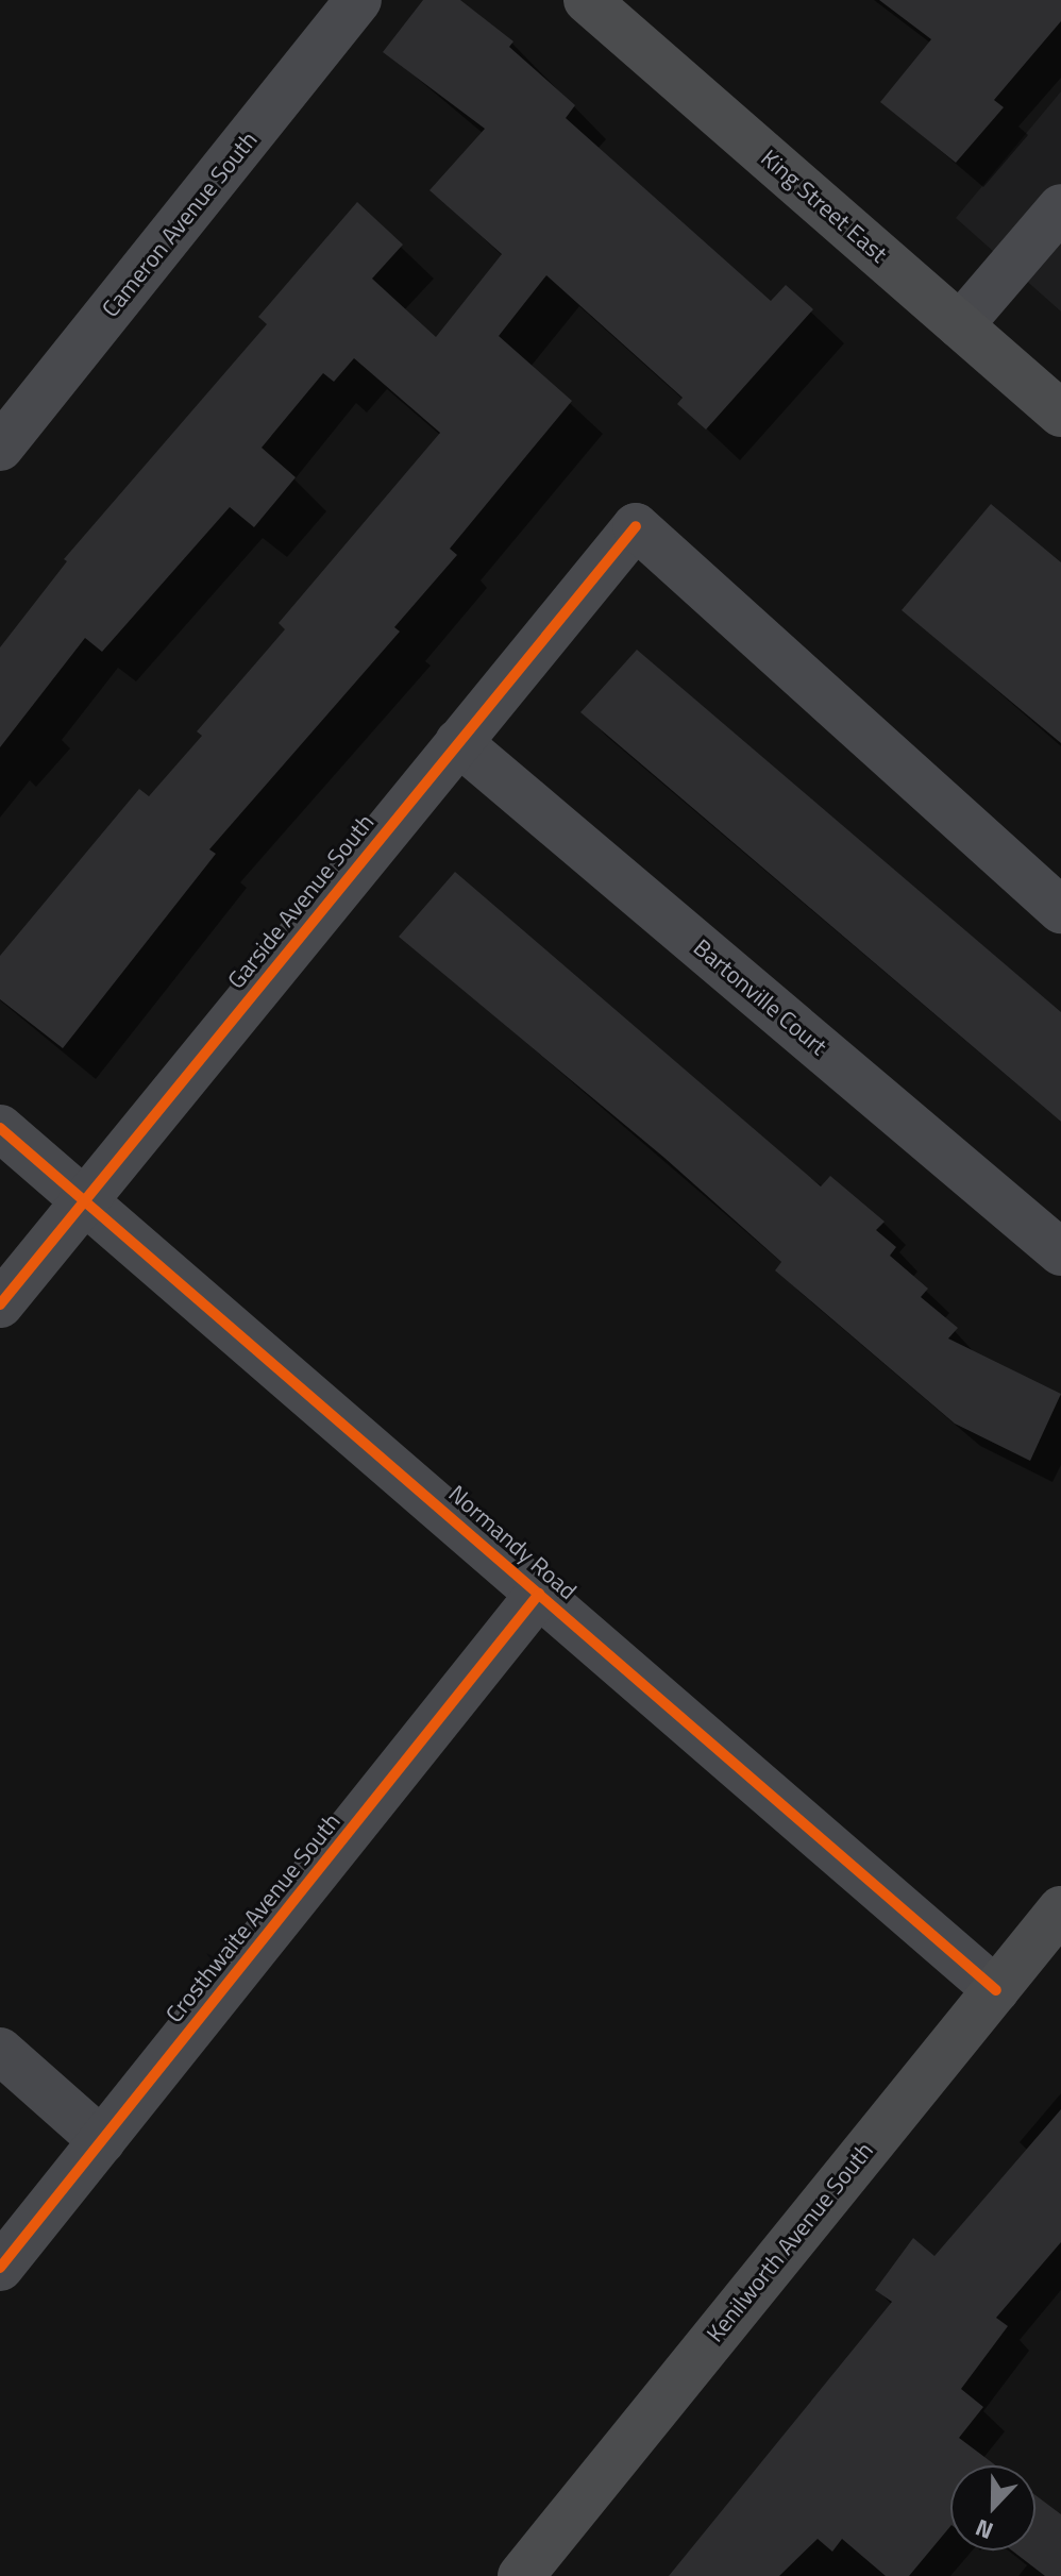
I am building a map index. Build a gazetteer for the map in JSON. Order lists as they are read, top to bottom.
{
  "streets": {
    "main road": ["King Street East", "Kenilworth Avenue South"],
    "street": [
      "Cameron Avenue South",
      "Garside Avenue South",
      "Bartonville Court",
      "Normandy Road",
      "Crosthwaite Avenue South"
    ]
  },
  "crossings": [
    ["Garside Avenue South", "Bartonville Court"],
    ["Garside Avenue South", "Normandy Road"],
    ["Normandy Road", "Crosthwaite Avenue South"],
    ["Normandy Road", "Kenilworth Avenue South"]
  ],
  "north": "bottom"
}
